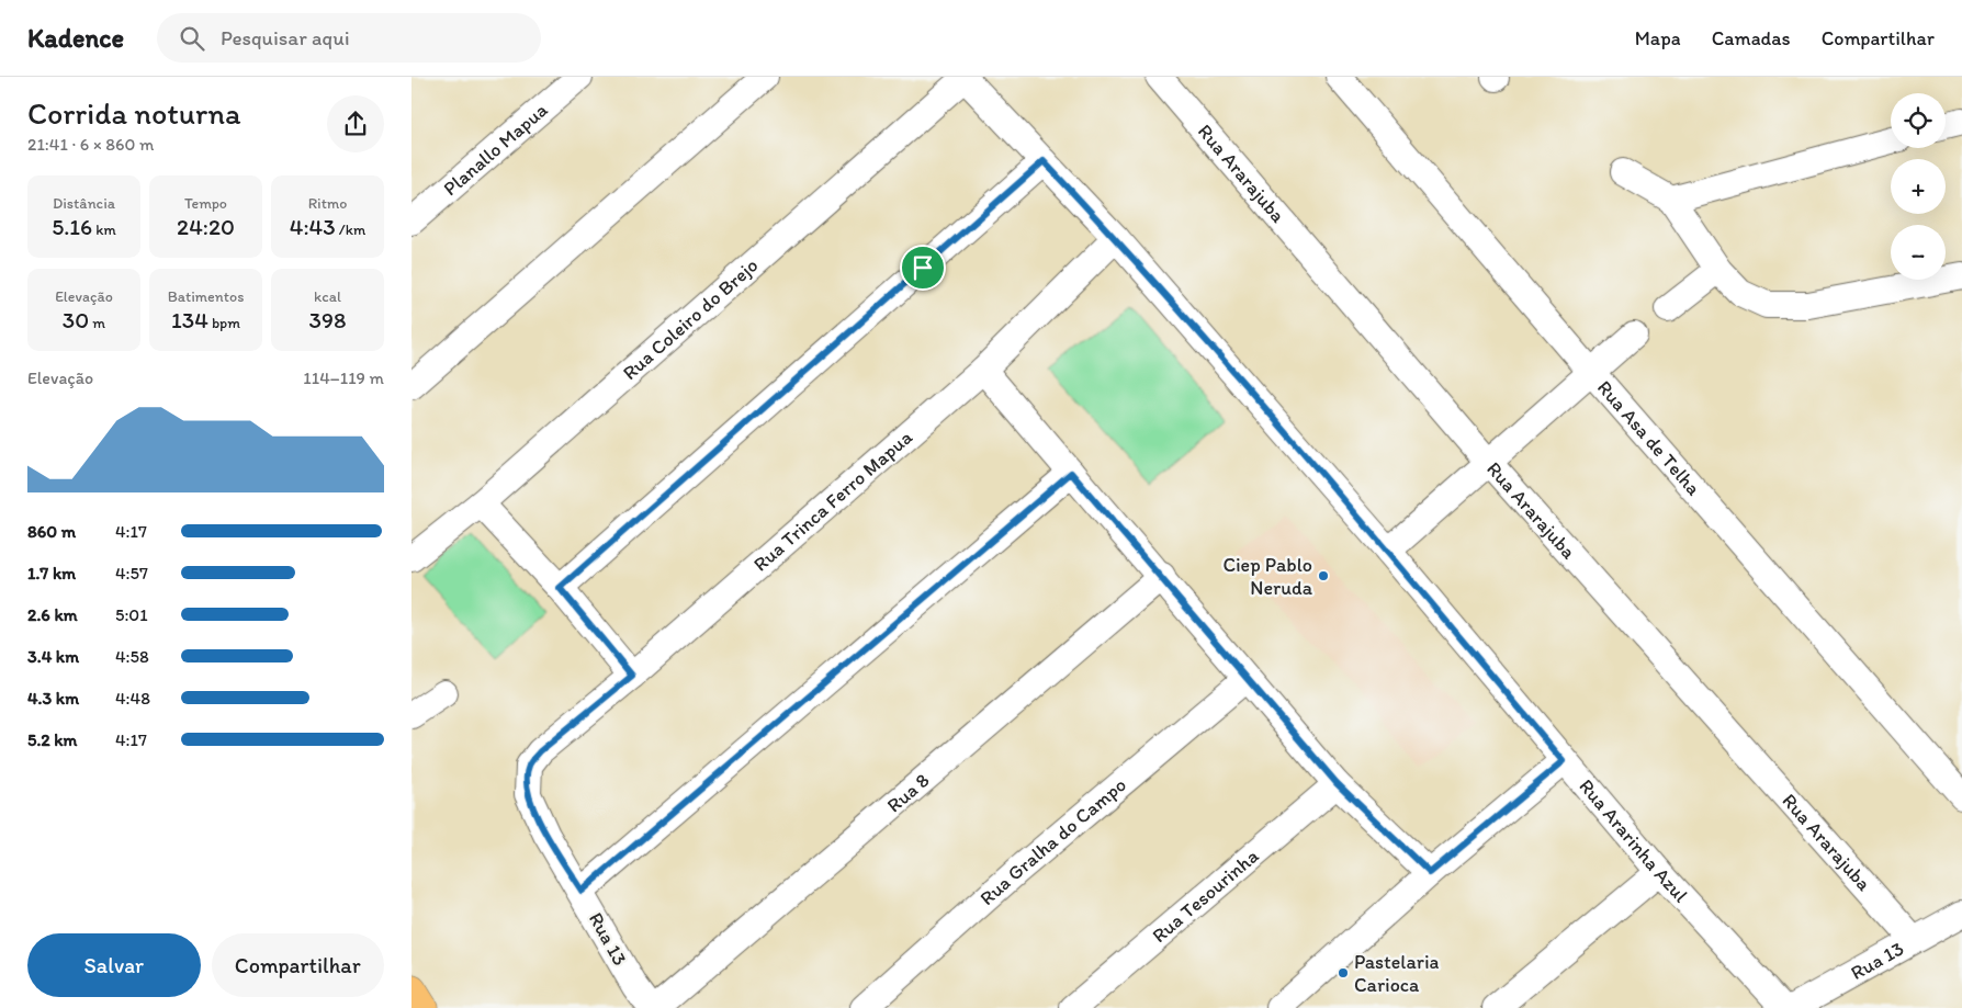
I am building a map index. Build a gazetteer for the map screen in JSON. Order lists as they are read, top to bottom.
{
  "streets": {
    "street": [
      "Planallo Mapua",
      "Rua Ararajuba",
      "Rua Coleiro do Brejo",
      "Rua Asa de Telha",
      "Rua Trinca Ferro Mapua",
      "Rua 8",
      "Rua Ararinha Azul",
      "Rua Gralha do Campo",
      "Rua Tesourinha",
      "Rua 13"
    ]
  },
  "crossings": [
    ["Rua Ararajuba", "Rua 13"],
    ["Rua Coleiro do Brejo", "Rua Ararinha Azul"],
    ["Rua Trinca Ferro Mapua", "Rua Ararinha Azul"],
    ["Rua Trinca Ferro Mapua", "Rua 13"]
  ],
  "places": ["Ciep Pablo Neruda", "Pastelaria Carioca"],
  "page": {
    "header": "Kadence",
    "search": "Pesquisar aqui",
    "nav": ["Mapa", "Camadas", "Compartilhar"],
    "heading": ["Corrida noturna", "21:41 · 6 × 860 m"],
    "map_buttons": ["+", "−"],
    "stats": [
      ["Distância", "5.16 km"],
      ["Tempo", "24:20"],
      ["Ritmo", "4:43 /km"],
      ["Elevação", "30 m"],
      ["Batimentos", "134 bpm"],
      ["kcal", "398"]
    ],
    "chart": ["Elevação", "114–119 m"],
    "list": [
      {
        "name": "860 m",
        "note": "4:17"
      },
      {
        "name": "1.7 km",
        "note": "4:57"
      },
      {
        "name": "2.6 km",
        "note": "5:01"
      },
      {
        "name": "3.4 km",
        "note": "4:58"
      },
      {
        "name": "4.3 km",
        "note": "4:48"
      },
      {
        "name": "5.2 km",
        "note": "4:17"
      }
    ],
    "buttons": ["Salvar", "Compartilhar"]
  }
}
